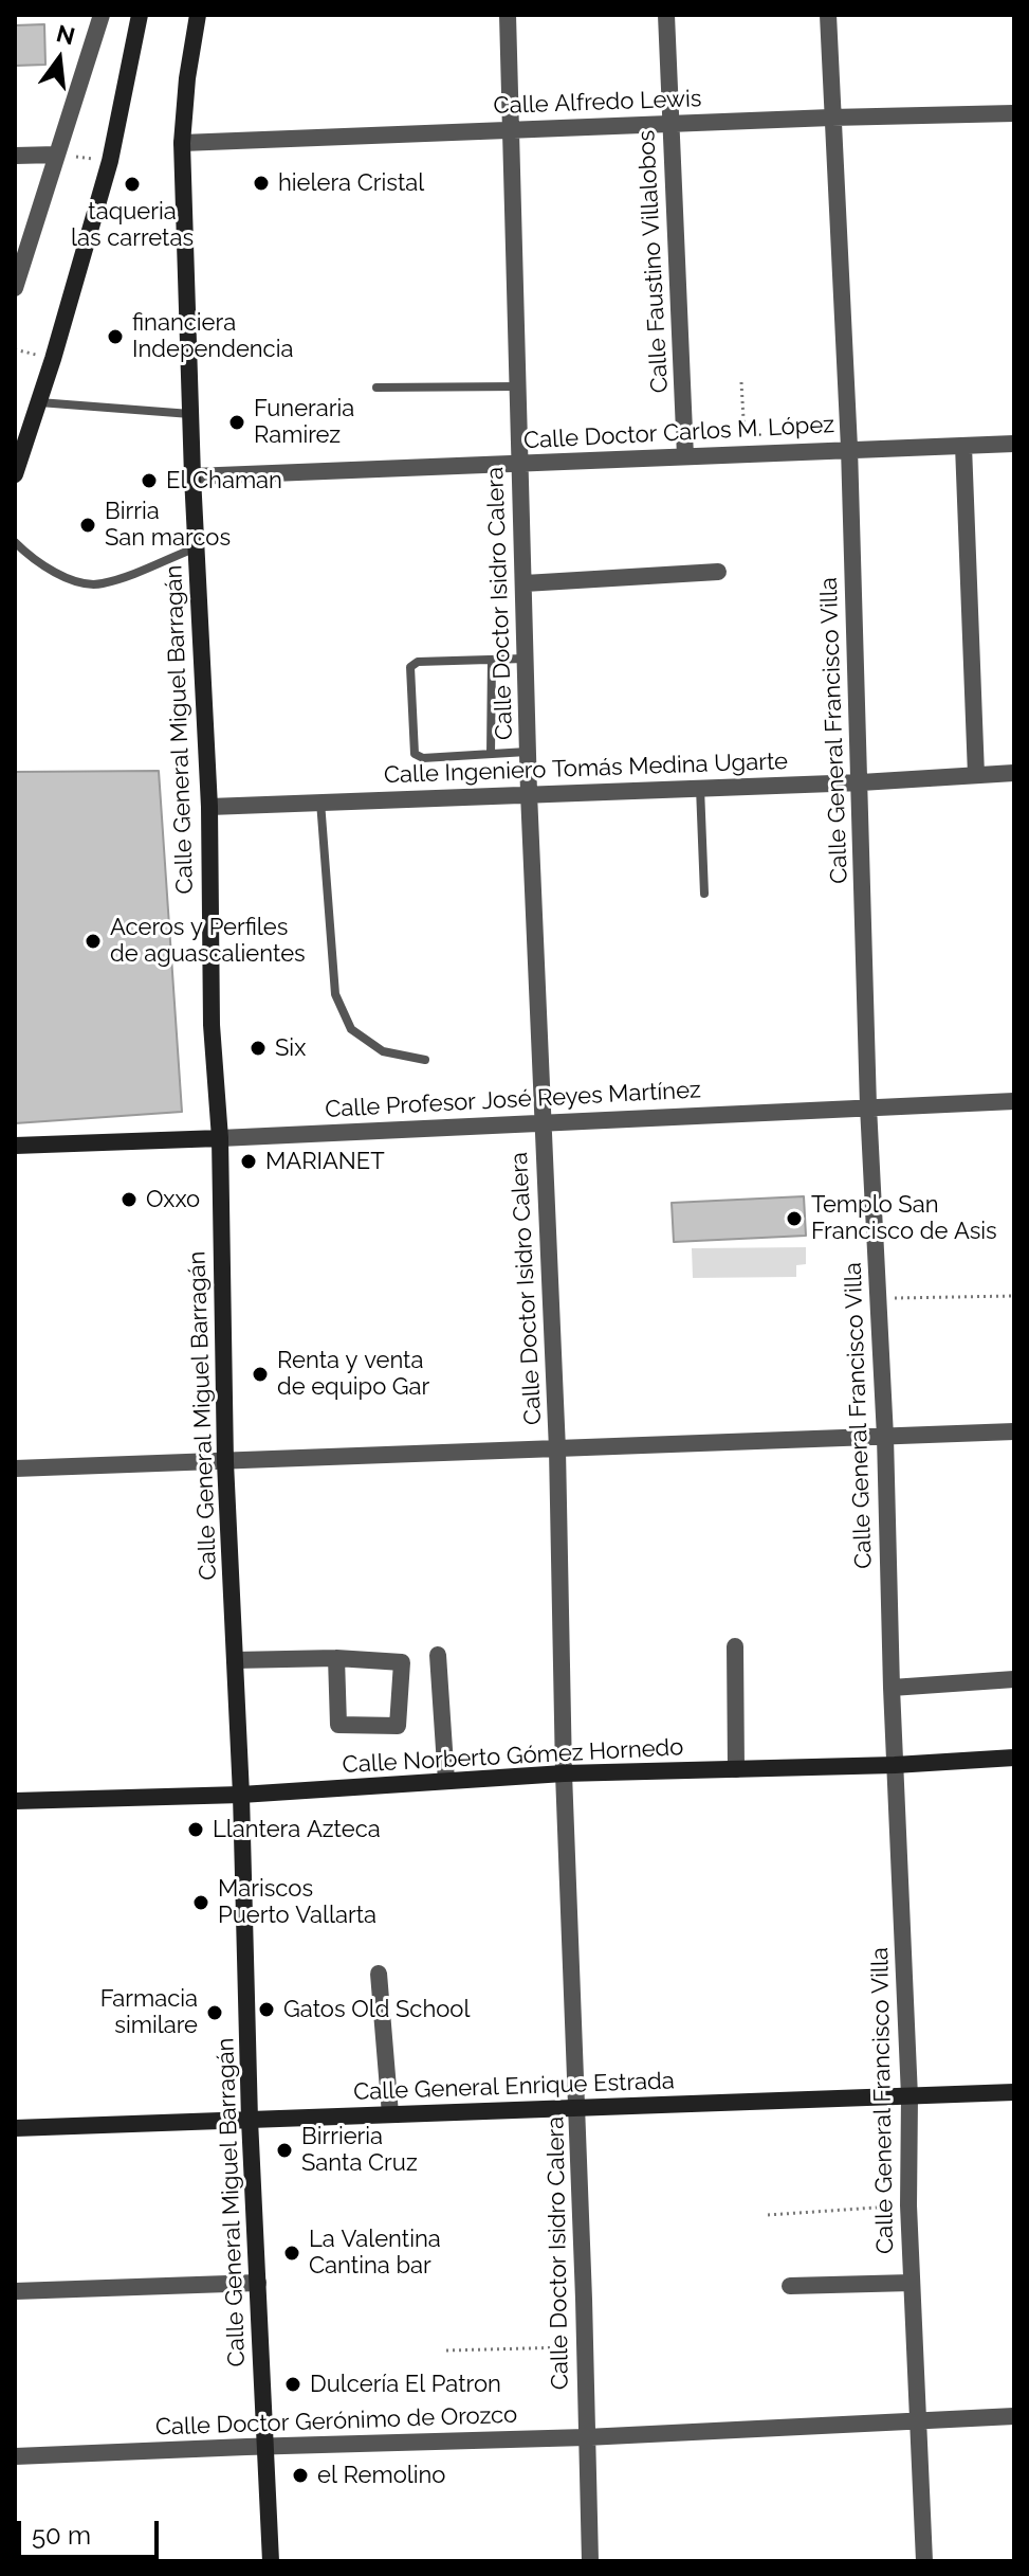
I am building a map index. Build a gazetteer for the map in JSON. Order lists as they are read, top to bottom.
{
  "streets": {
    "main road": [
      "Calle General Miguel Barragán",
      "Calle Profesor José Reyes Martínez",
      "Calle Norberto Gómez Hornedo",
      "Calle General Enrique Estrada"
    ],
    "street": [
      "Calle Alfredo Lewis",
      "Calle Faustino Villalobos",
      "Calle Doctor Carlos M. López",
      "Calle Doctor Isidro Calera",
      "Calle General Francisco Villa",
      "Calle Ingeniero Tomás Medina Ugarte",
      "Calle Doctor Gerónimo de Orozco"
    ]
  },
  "crossings": [
    ["Calle Alfredo Lewis", "Calle Faustino Villalobos"],
    ["Calle Alfredo Lewis", "Calle Doctor Isidro Calera"],
    ["Calle Alfredo Lewis", "Calle General Miguel Barragán"],
    ["Calle Alfredo Lewis", "Calle General Francisco Villa"],
    ["Calle Faustino Villalobos", "Calle Doctor Carlos M. López"],
    ["Calle Doctor Carlos M. López", "Calle Doctor Isidro Calera"],
    ["Calle Doctor Carlos M. López", "Calle General Miguel Barragán"],
    ["Calle Doctor Carlos M. López", "Calle General Francisco Villa"],
    ["Calle Doctor Isidro Calera", "Calle Ingeniero Tomás Medina Ugarte"],
    ["Calle Doctor Isidro Calera", "Calle Profesor José Reyes Martínez"],
    ["Calle Doctor Isidro Calera", "Calle Norberto Gómez Hornedo"],
    ["Calle Doctor Isidro Calera", "Calle General Enrique Estrada"],
    ["Calle Doctor Isidro Calera", "Calle Doctor Gerónimo de Orozco"],
    ["Calle General Miguel Barragán", "Calle Ingeniero Tomás Medina Ugarte"],
    ["Calle General Miguel Barragán", "Calle Profesor José Reyes Martínez"],
    ["Calle General Miguel Barragán", "Calle Norberto Gómez Hornedo"],
    ["Calle General Miguel Barragán", "Calle General Enrique Estrada"],
    ["Calle General Miguel Barragán", "Calle Doctor Gerónimo de Orozco"],
    ["Calle General Francisco Villa", "Calle Ingeniero Tomás Medina Ugarte"],
    ["Calle General Francisco Villa", "Calle Profesor José Reyes Martínez"],
    ["Calle General Francisco Villa", "Calle Norberto Gómez Hornedo"],
    ["Calle General Francisco Villa", "Calle General Enrique Estrada"],
    ["Calle General Francisco Villa", "Calle Doctor Gerónimo de Orozco"]
  ],
  "places": [
    "hielera Cristal",
    "taqueria las carretas",
    "financiera Independencia",
    "Funeraria Ramirez",
    "El Chaman",
    "Birria San marcos",
    "Aceros y Perfiles de aguascalientes",
    "Six",
    "MARIANET",
    "Oxxo",
    "Templo San Francisco de Asis",
    "Renta y venta de equipo Gar",
    "Llantera Azteca",
    "Mariscos Puerto Vallarta",
    "Gatos Old School",
    "Farmacia similare",
    "Birrieria Santa Cruz",
    "La Valentina Cantina bar",
    "Dulcería El Patron",
    "el Remolino"
  ],
  "scale_bar": "50 m",
  "north": "top"
}
